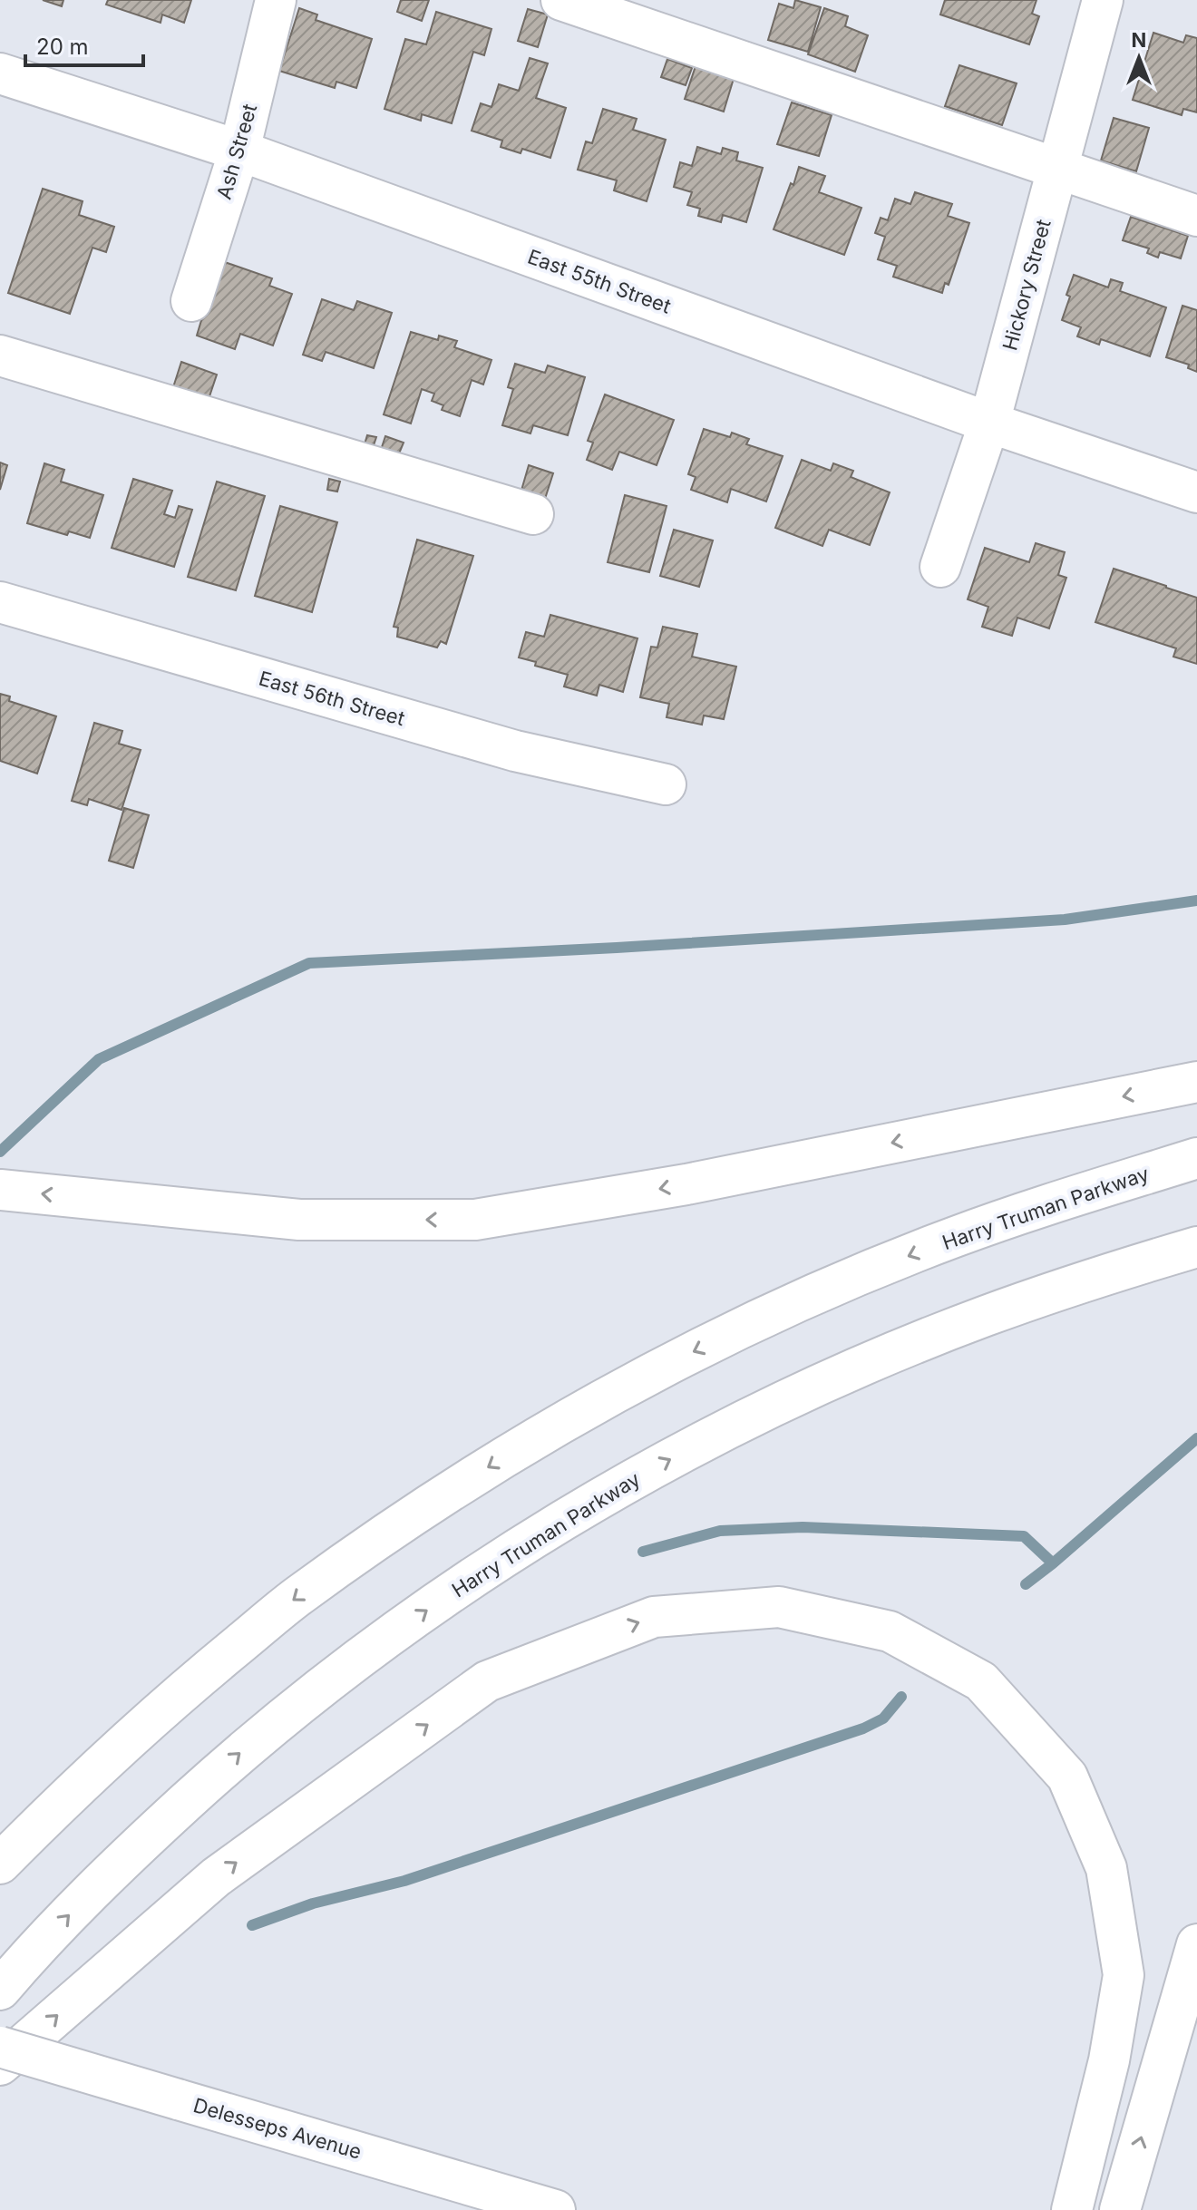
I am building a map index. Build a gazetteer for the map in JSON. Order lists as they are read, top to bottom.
{
  "streets": {
    "main road": [
      "Ash Street",
      "East 55th Street",
      "Hickory Street",
      "East 56th Street",
      "Harry Truman Parkway",
      "Delesseps Avenue"
    ]
  },
  "crossings": [
    ["Ash Street", "East 55th Street"],
    ["East 55th Street", "Hickory Street"]
  ],
  "scale_bar": "20 m",
  "north": "top"
}
